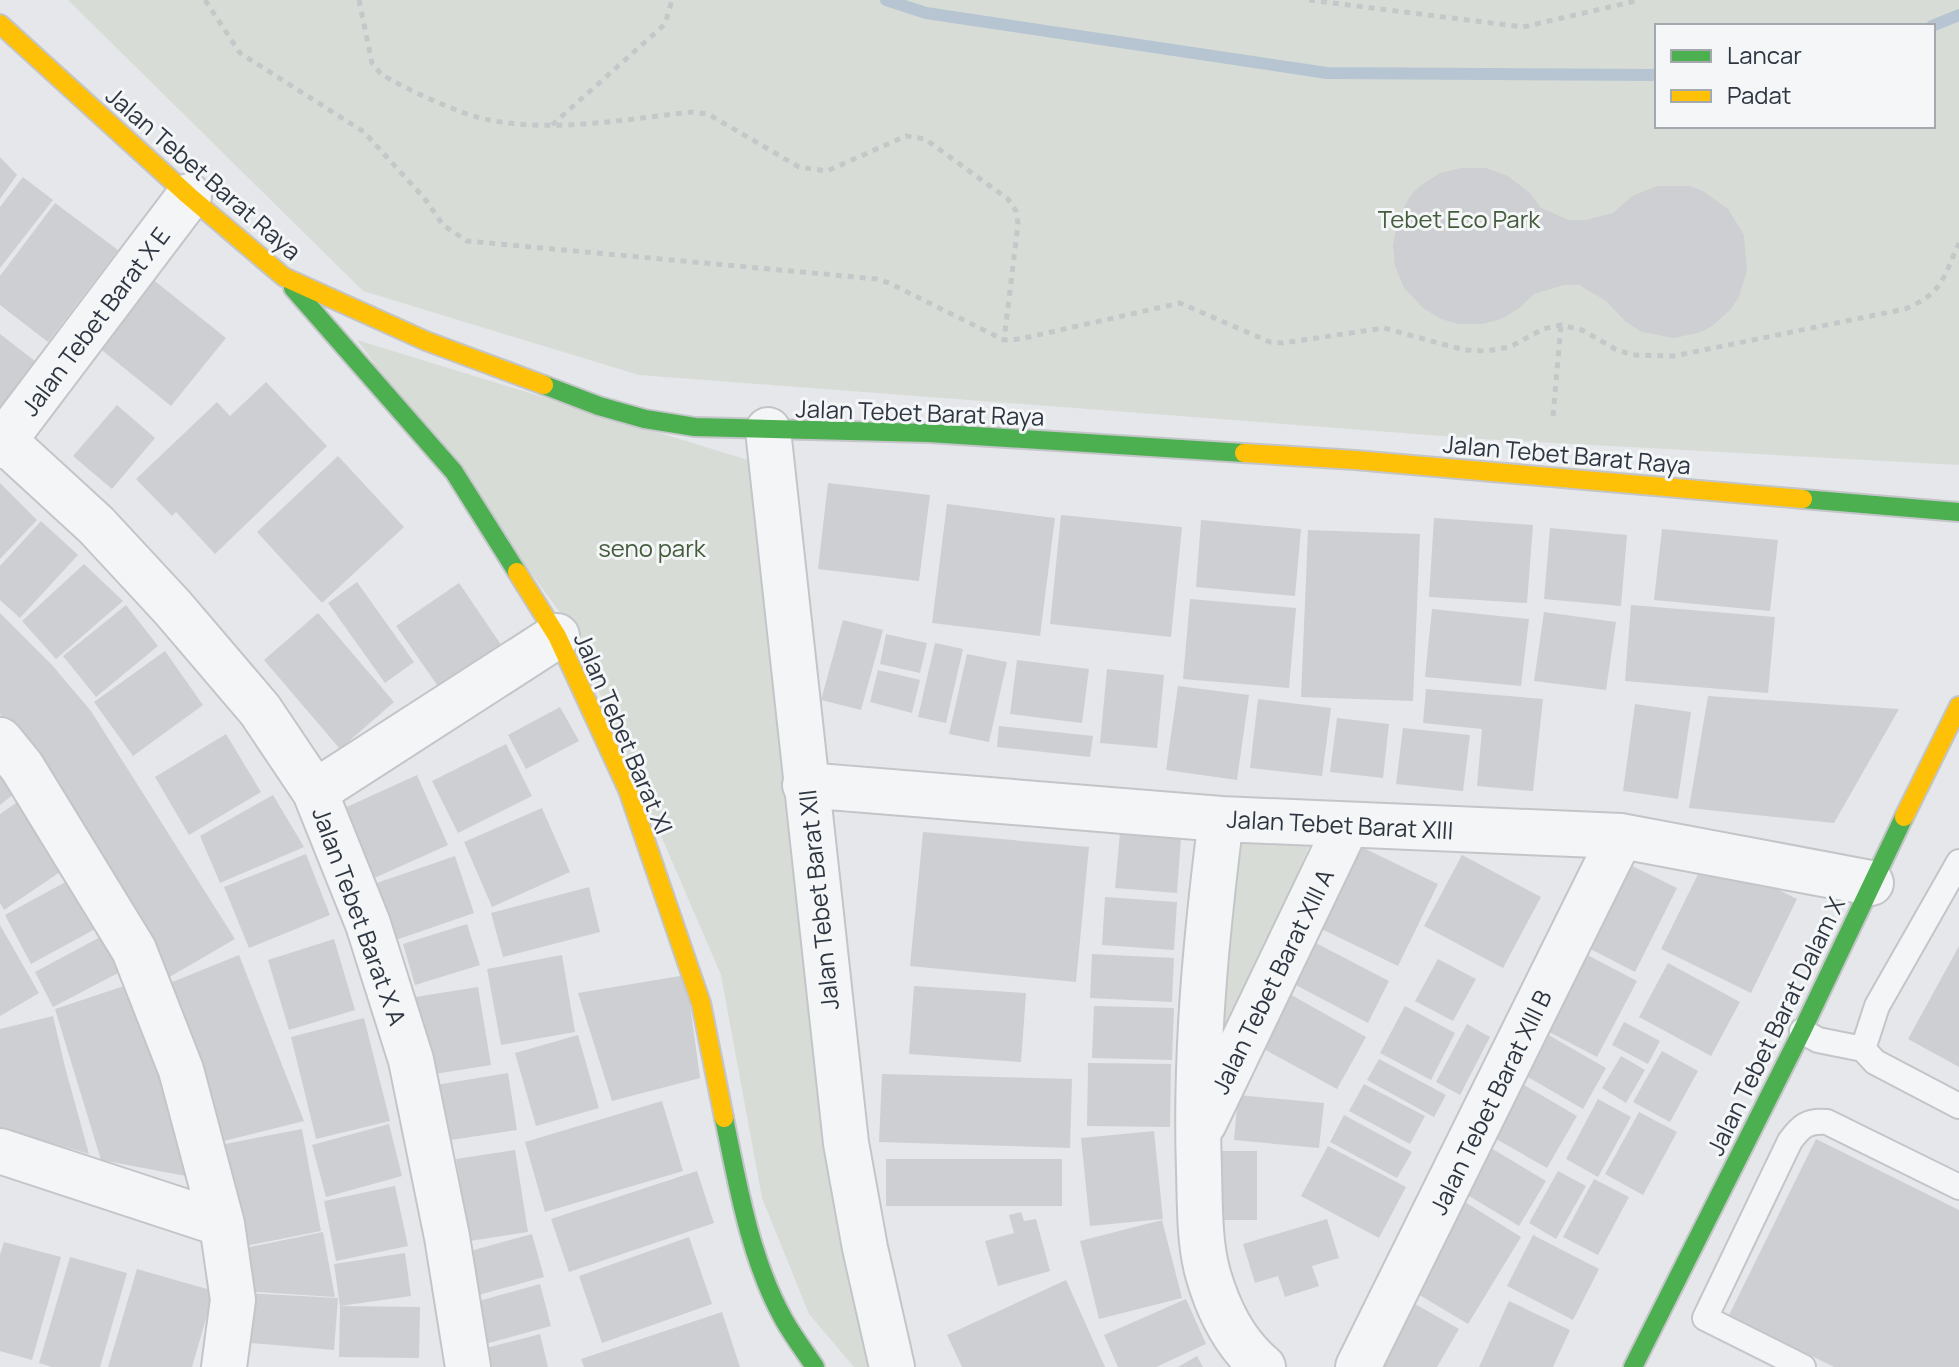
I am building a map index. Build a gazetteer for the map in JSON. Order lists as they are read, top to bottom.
{
  "streets": {
    "street": [
      "Jalan Tebet Barat Raya",
      "Jalan Tebet Barat X E",
      "Jalan Tebet Barat XI",
      "Jalan Tebet Barat XIII",
      "Jalan Tebet Barat XII",
      "Jalan Tebet Barat X A",
      "Jalan Tebet Barat XIII A",
      "Jalan Tebet Barat Dalam X",
      "Jalan Tebet Barat XIII B"
    ]
  },
  "crossings": [
    ["Jalan Tebet Barat Raya", "Jalan Tebet Barat X E"],
    ["Jalan Tebet Barat Raya", "Jalan Tebet Barat XI"],
    ["Jalan Tebet Barat Raya", "Jalan Tebet Barat XII"],
    ["Jalan Tebet Barat X E", "Jalan Tebet Barat X A"],
    ["Jalan Tebet Barat XIII", "Jalan Tebet Barat XII"],
    ["Jalan Tebet Barat XIII", "Jalan Tebet Barat XIII A"],
    ["Jalan Tebet Barat XIII", "Jalan Tebet Barat Dalam X"],
    ["Jalan Tebet Barat XIII", "Jalan Tebet Barat XIII B"]
  ],
  "parks": ["Tebet Eco Park", "seno park"],
  "legend": ["Lancar", "Padat"]
}
